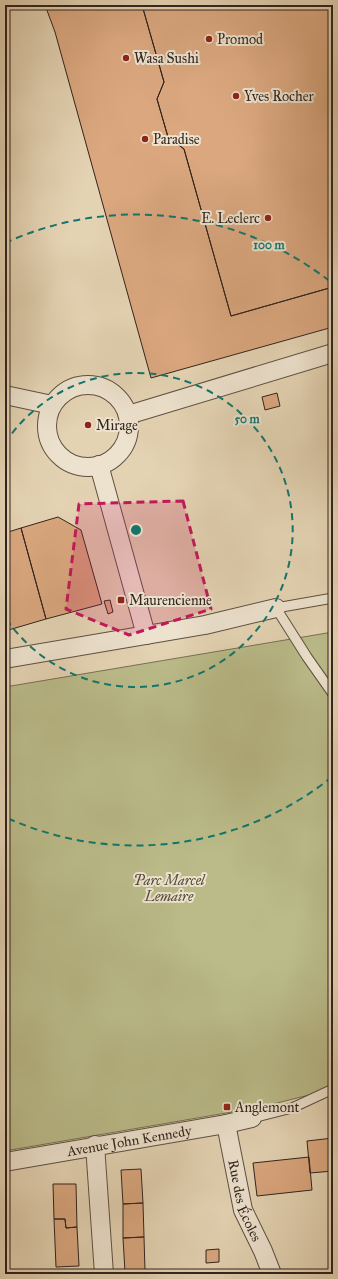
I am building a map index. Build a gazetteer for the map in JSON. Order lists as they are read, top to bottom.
{
  "streets": {
    "street": ["Avenue John Kennedy", "Rue des Écoles"]
  },
  "crossings": [
    ["Avenue John Kennedy", "Rue des Écoles"]
  ],
  "parks": ["Parc Marcel Lemaire"],
  "places": {
    "other": [
      "Promod",
      "Wasa Sushi",
      "Yves Rocher",
      "Paradise",
      "E. Leclerc",
      "Mirage"
    ],
    "transit": ["Maurencienne", "Anglemont"]
  },
  "rings": ["100 m", "50 m"]
}
